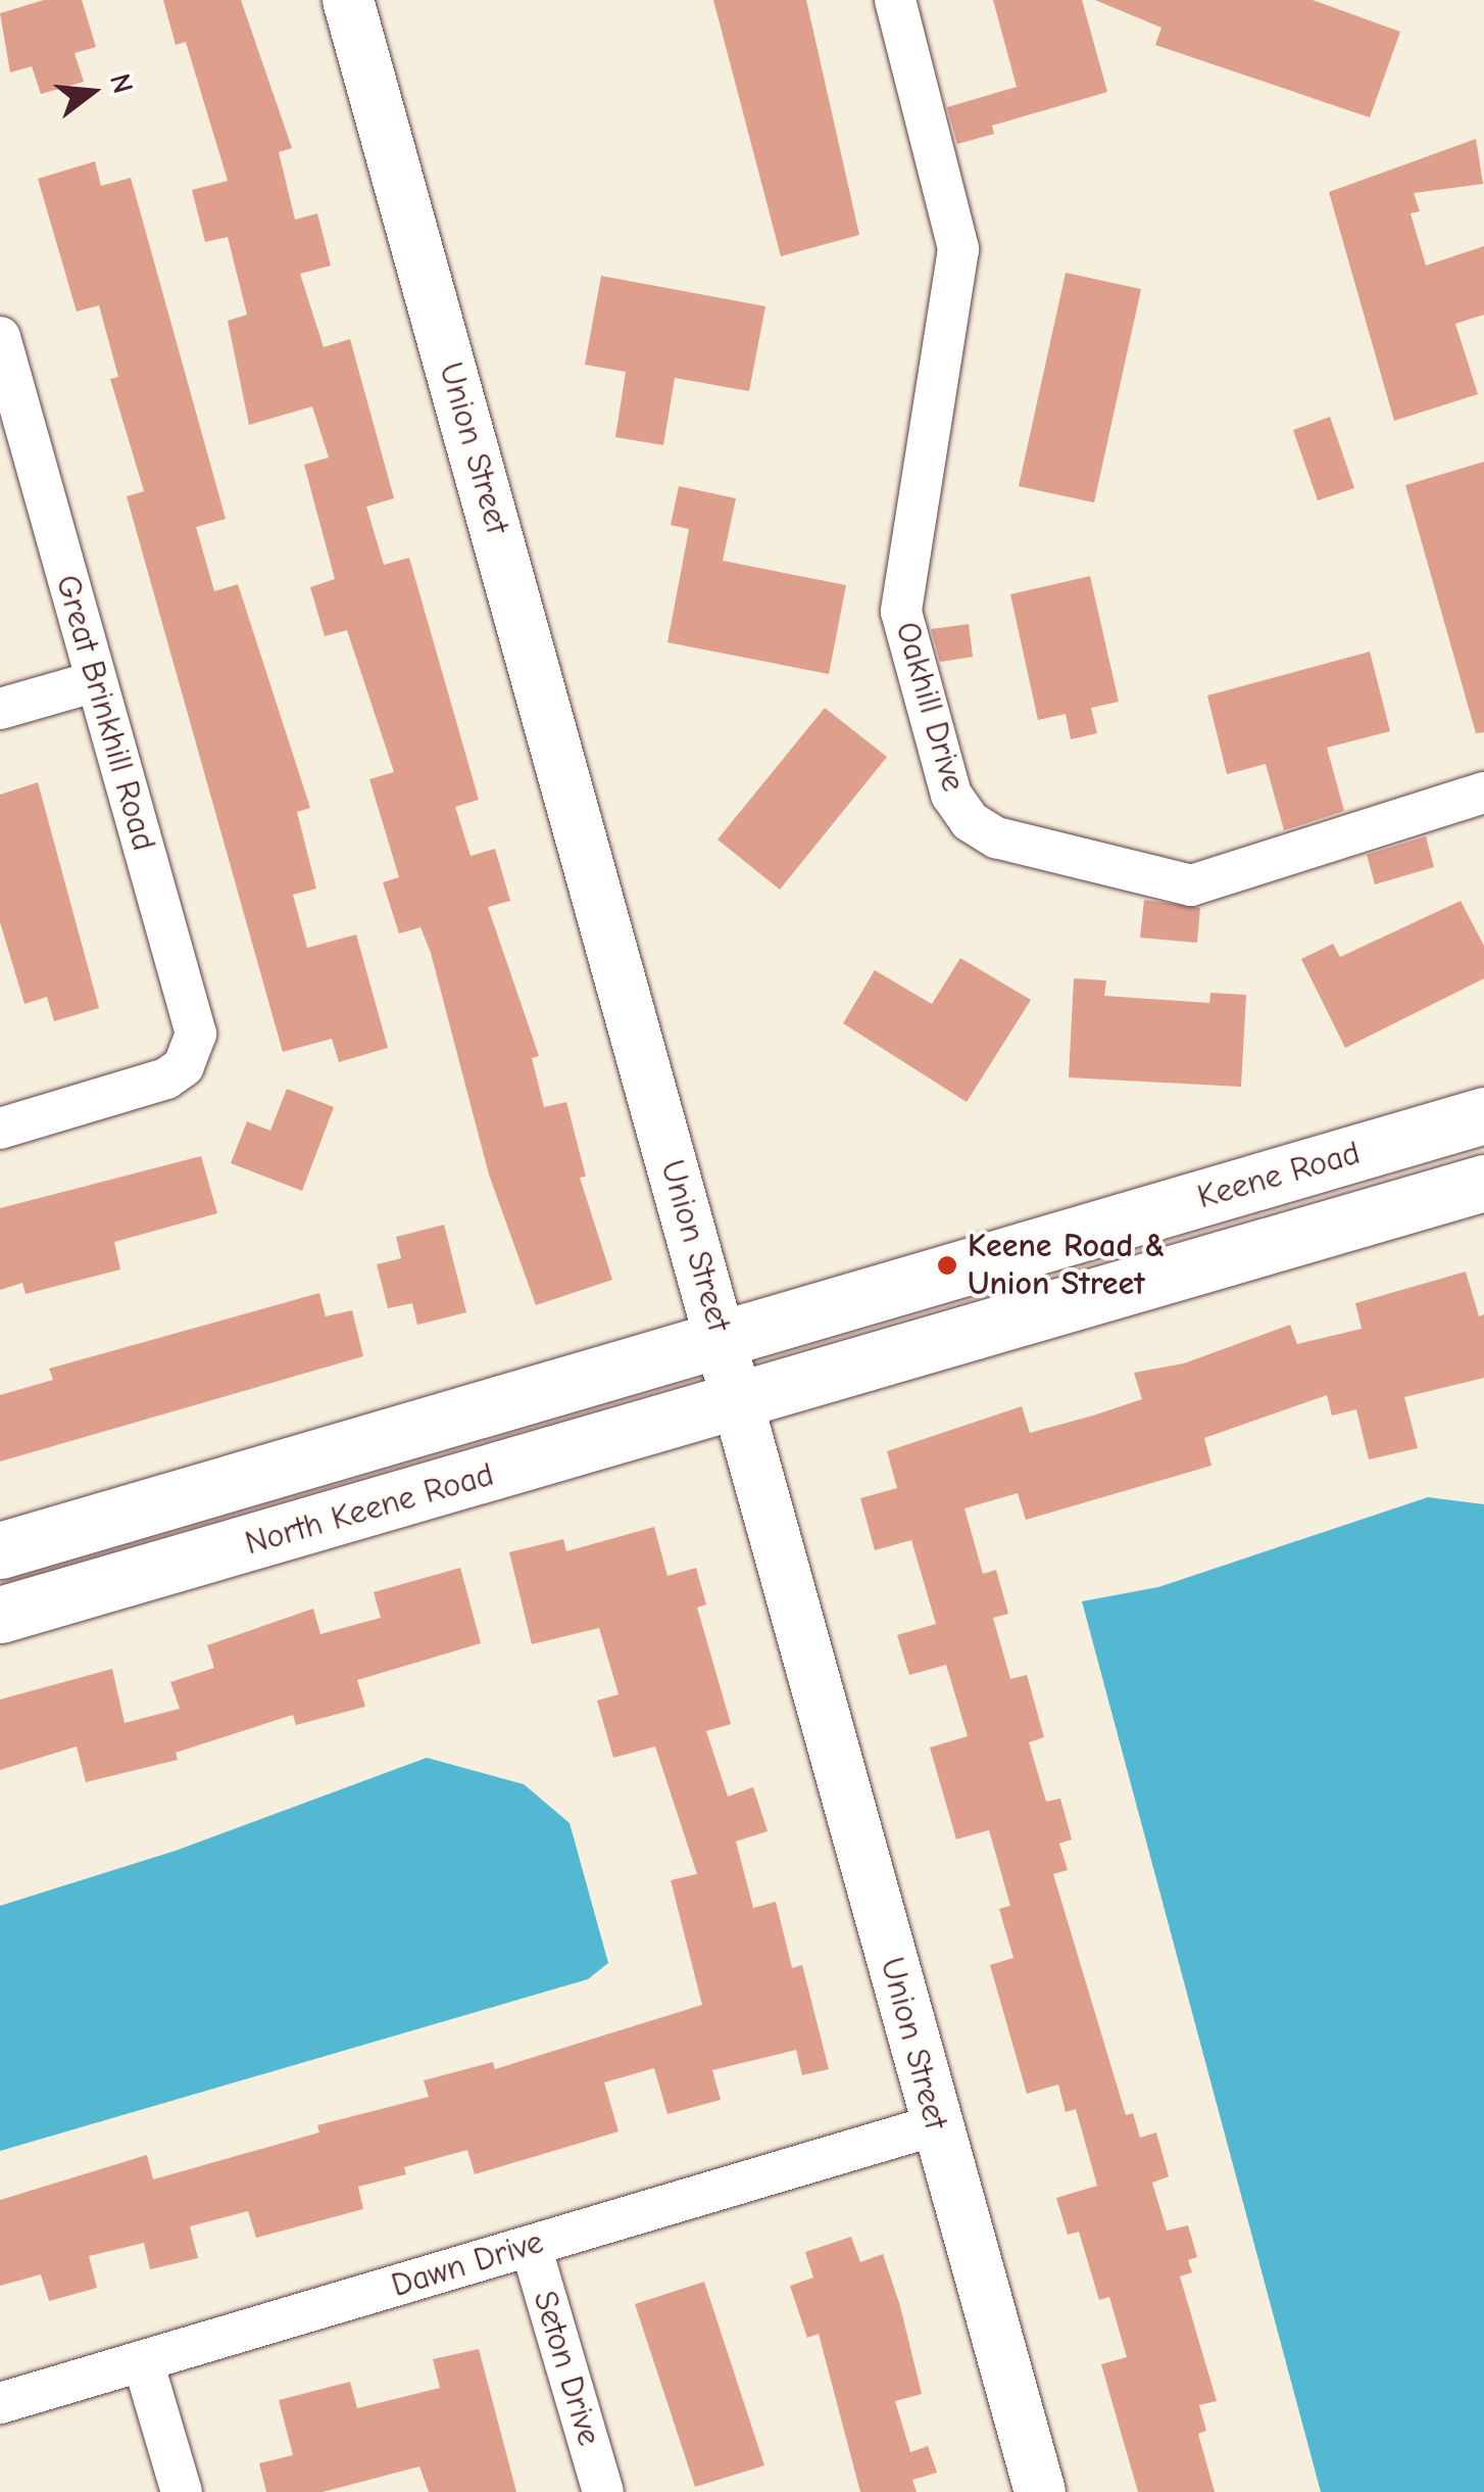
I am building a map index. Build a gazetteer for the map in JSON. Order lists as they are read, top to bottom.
{
  "streets": {
    "main road": ["Keene Road", "North Keene Road"],
    "street": [
      "Union Street",
      "Oakhill Drive",
      "Great Brinkhill Road",
      "Dawn Drive",
      "Seton Drive"
    ]
  },
  "crossings": [
    ["Union Street", "Keene Road"],
    ["Union Street", "North Keene Road"],
    ["Union Street", "Dawn Drive"],
    ["Keene Road", "North Keene Road"],
    ["Dawn Drive", "Seton Drive"]
  ],
  "places": ["Keene Road & Union Street"],
  "north": "right"
}
